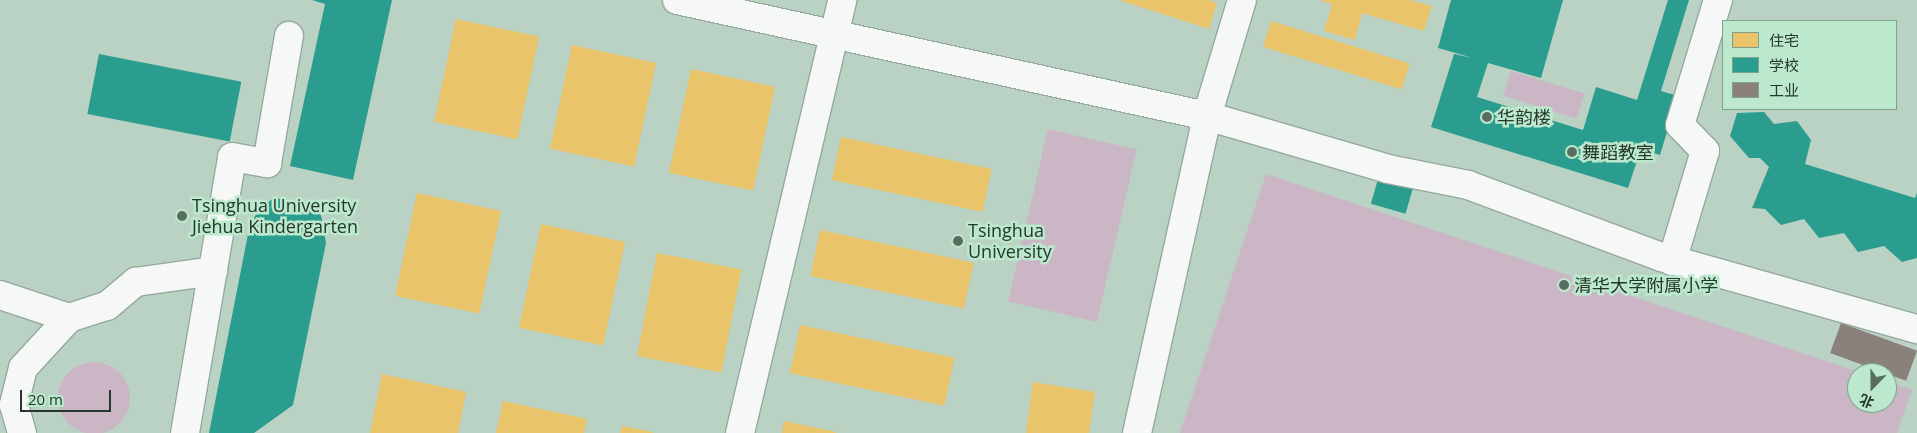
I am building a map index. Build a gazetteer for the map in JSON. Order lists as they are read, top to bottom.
{
  "places": [
    "华韵楼",
    "舞蹈教室",
    "Tsinghua University Jiehua Kindergarten",
    "Tsinghua University",
    "清华大学附属小学"
  ],
  "legend": ["住宅", "学校", "工业"],
  "scale_bar": "20 m",
  "north": "bottom"
}
